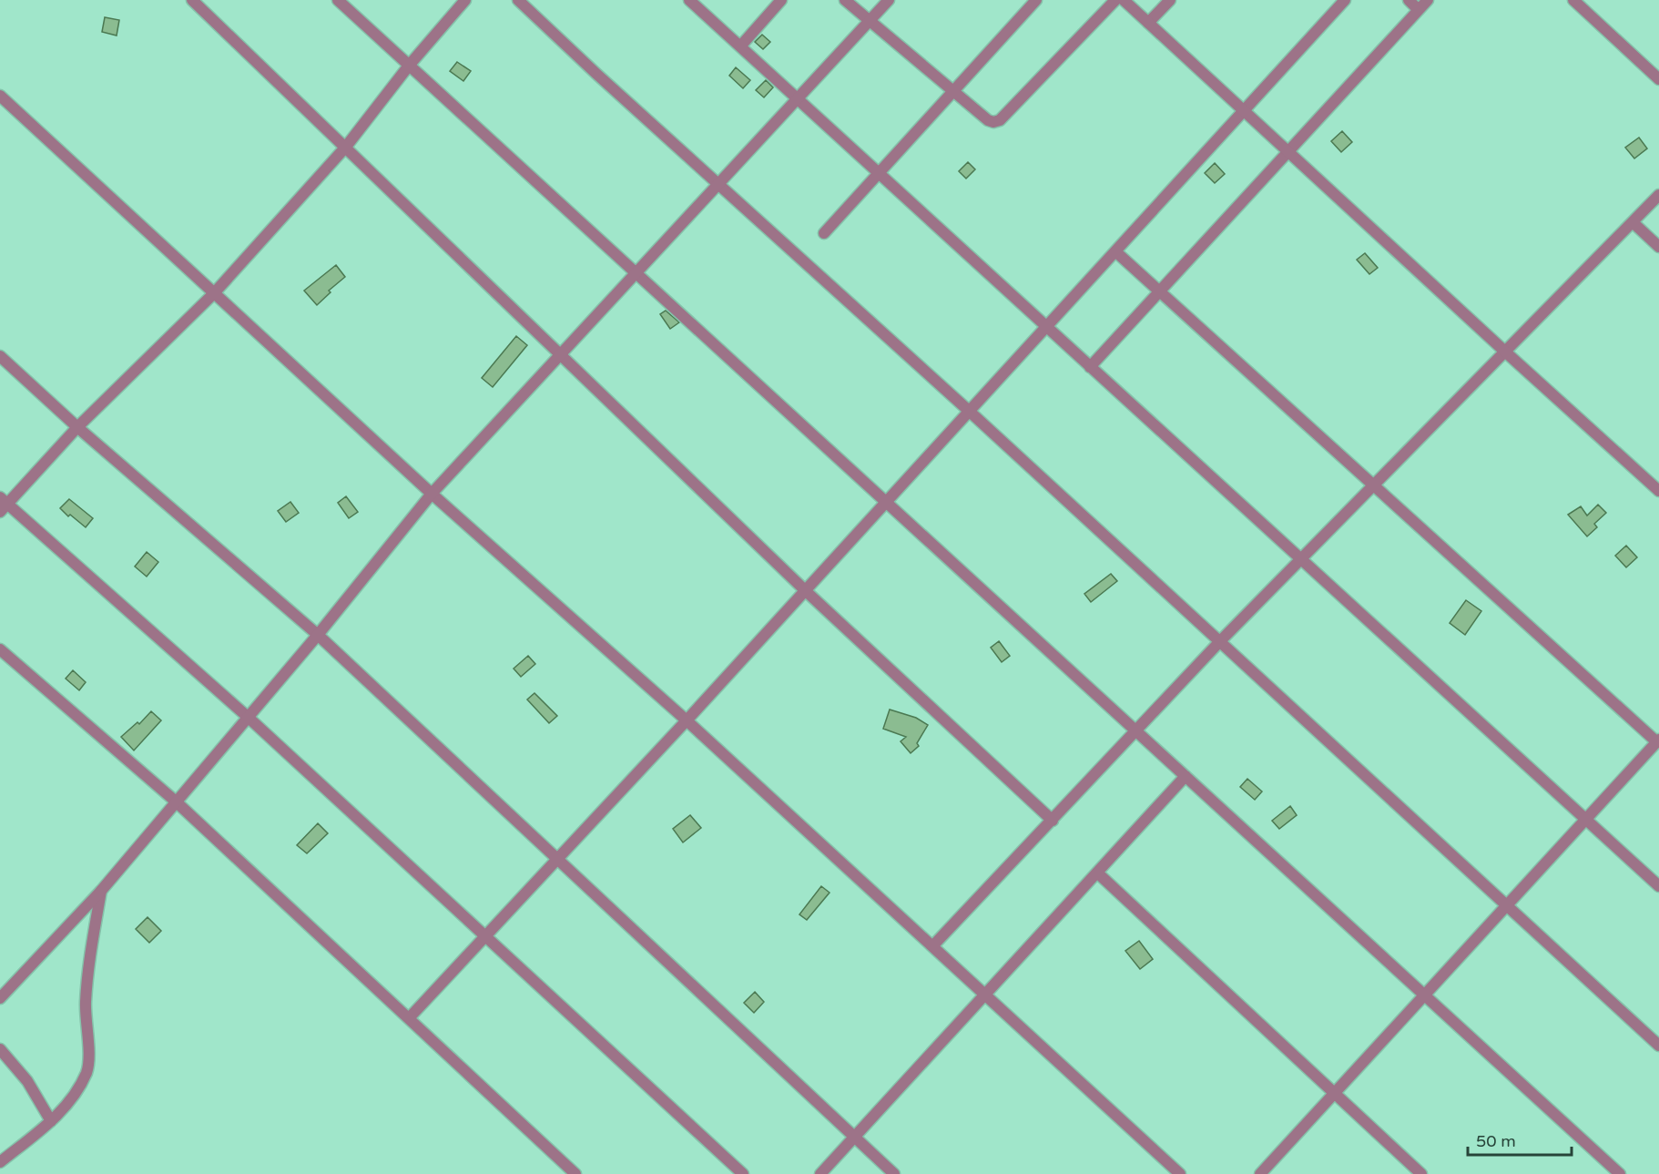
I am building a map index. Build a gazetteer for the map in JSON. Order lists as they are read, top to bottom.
{
  "scale_bar": "50 m"
}
